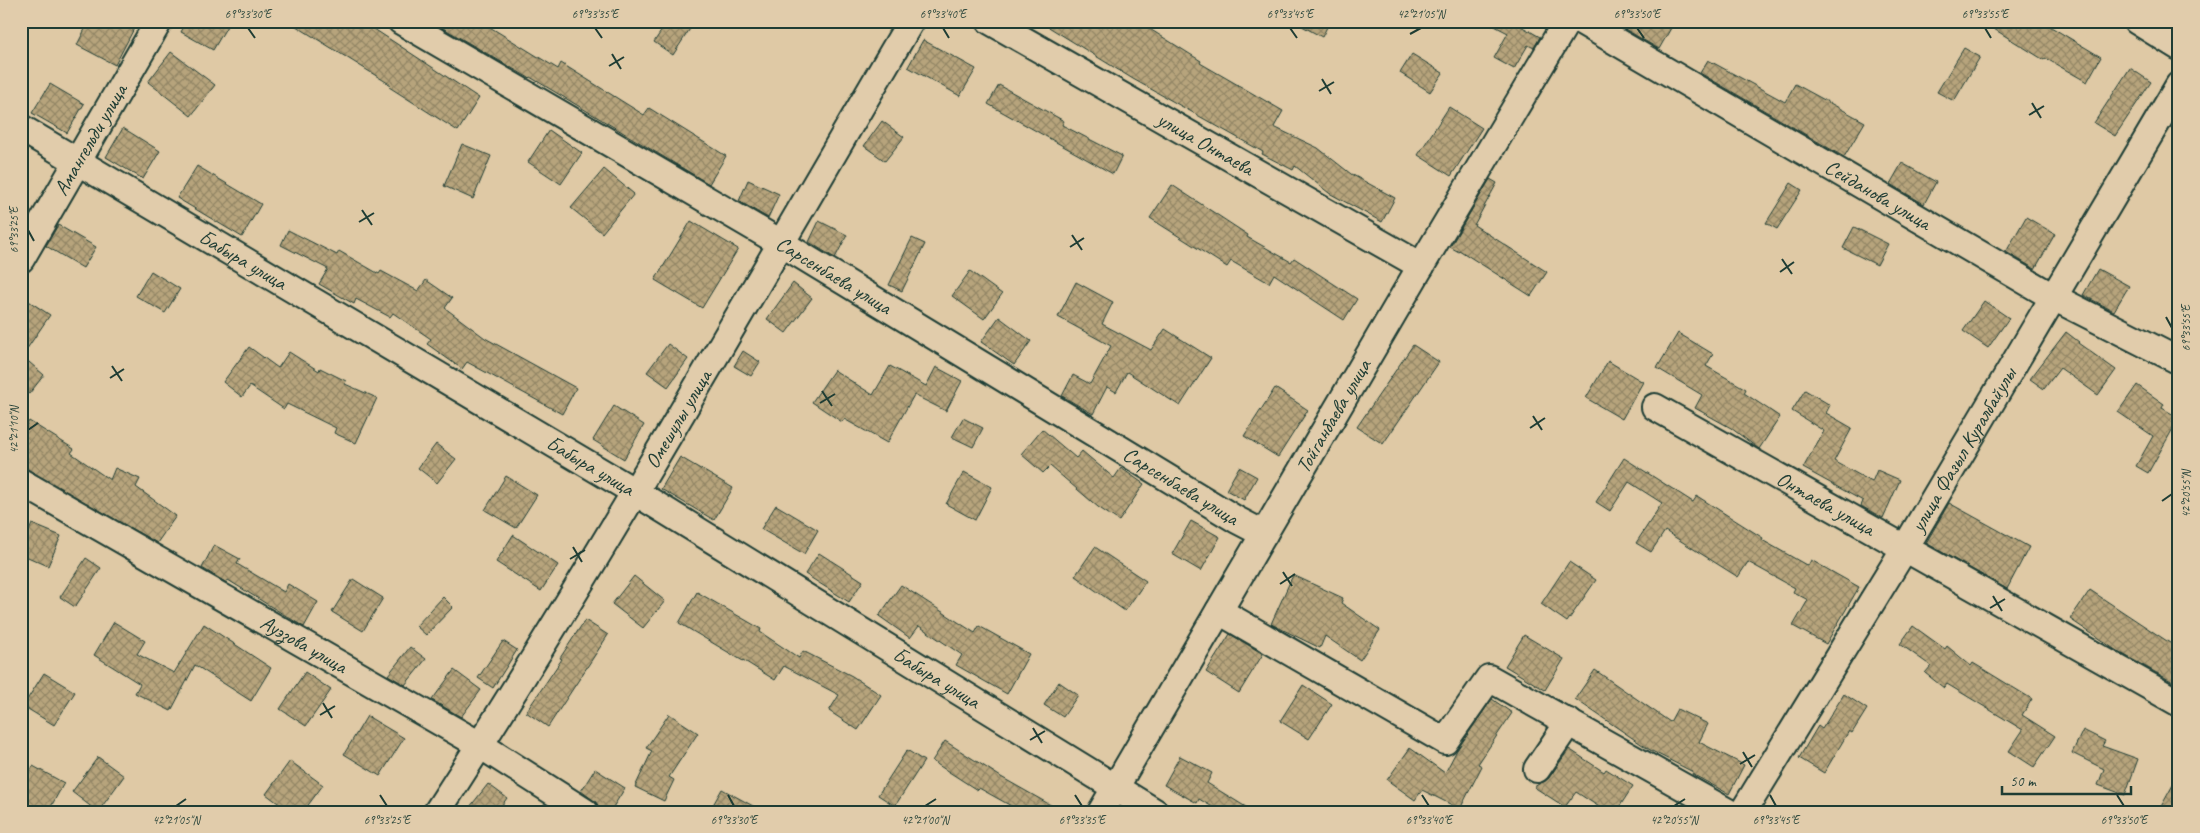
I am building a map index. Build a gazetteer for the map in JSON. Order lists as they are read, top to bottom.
{
  "streets": {
    "street": [
      "Амангельди улица",
      "улица Онтаева",
      "Сейданова улица",
      "Бабыра улица",
      "Сарсенбаева улица",
      "Тойганбаева улица",
      "Омешулы улица",
      "улица Фазыл Куралбайулы",
      "Онтаева улица",
      "Ауэзова улица"
    ]
  },
  "crossings": [
    ["Амангельди улица", "Бабыра улица"],
    ["улица Онтаева", "Тойганбаева улица"],
    ["Сейданова улица", "улица Фазыл Куралбайулы"],
    ["Бабыра улица", "Тойганбаева улица"],
    ["Бабыра улица", "Омешулы улица"],
    ["Сарсенбаева улица", "Тойганбаева улица"],
    ["Сарсенбаева улица", "Омешулы улица"],
    ["Омешулы улица", "Ауэзова улица"],
    ["улица Фазыл Куралбайулы", "Онтаева улица"]
  ],
  "scale_bar": "50 m",
  "coordinates": [
    "69°33'30\"E",
    "69°33'35\"E",
    "69°33'40\"E",
    "69°33'45\"E",
    "42°21'05\"N",
    "69°33'50\"E",
    "69°33'55\"E",
    "69°33'25\"E",
    "42°21'10\"N",
    "42°20'55\"N",
    "42°21'00\"N"
  ]
}
